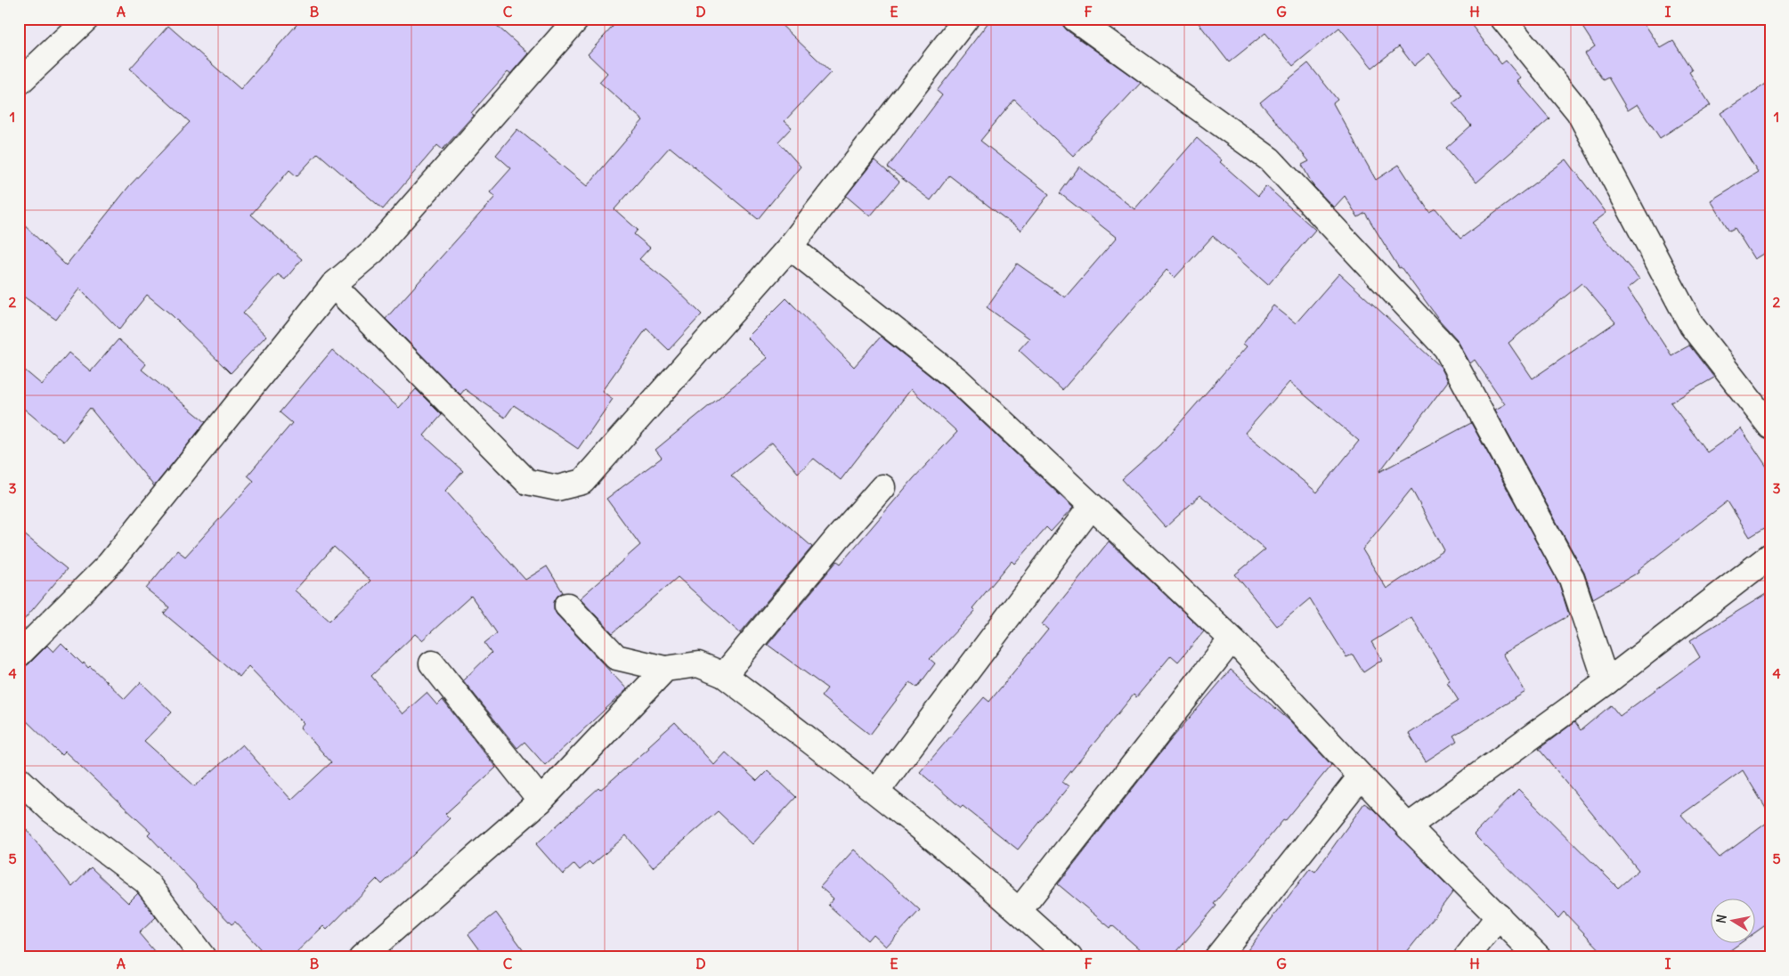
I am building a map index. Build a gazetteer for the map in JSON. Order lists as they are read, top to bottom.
{
  "north": "left",
  "grid": {
    "columns": [
      "A",
      "B",
      "C",
      "D",
      "E",
      "F",
      "G",
      "H",
      "I"
    ],
    "rows": [
      "1",
      "2",
      "3",
      "4",
      "5"
    ]
  }
}
